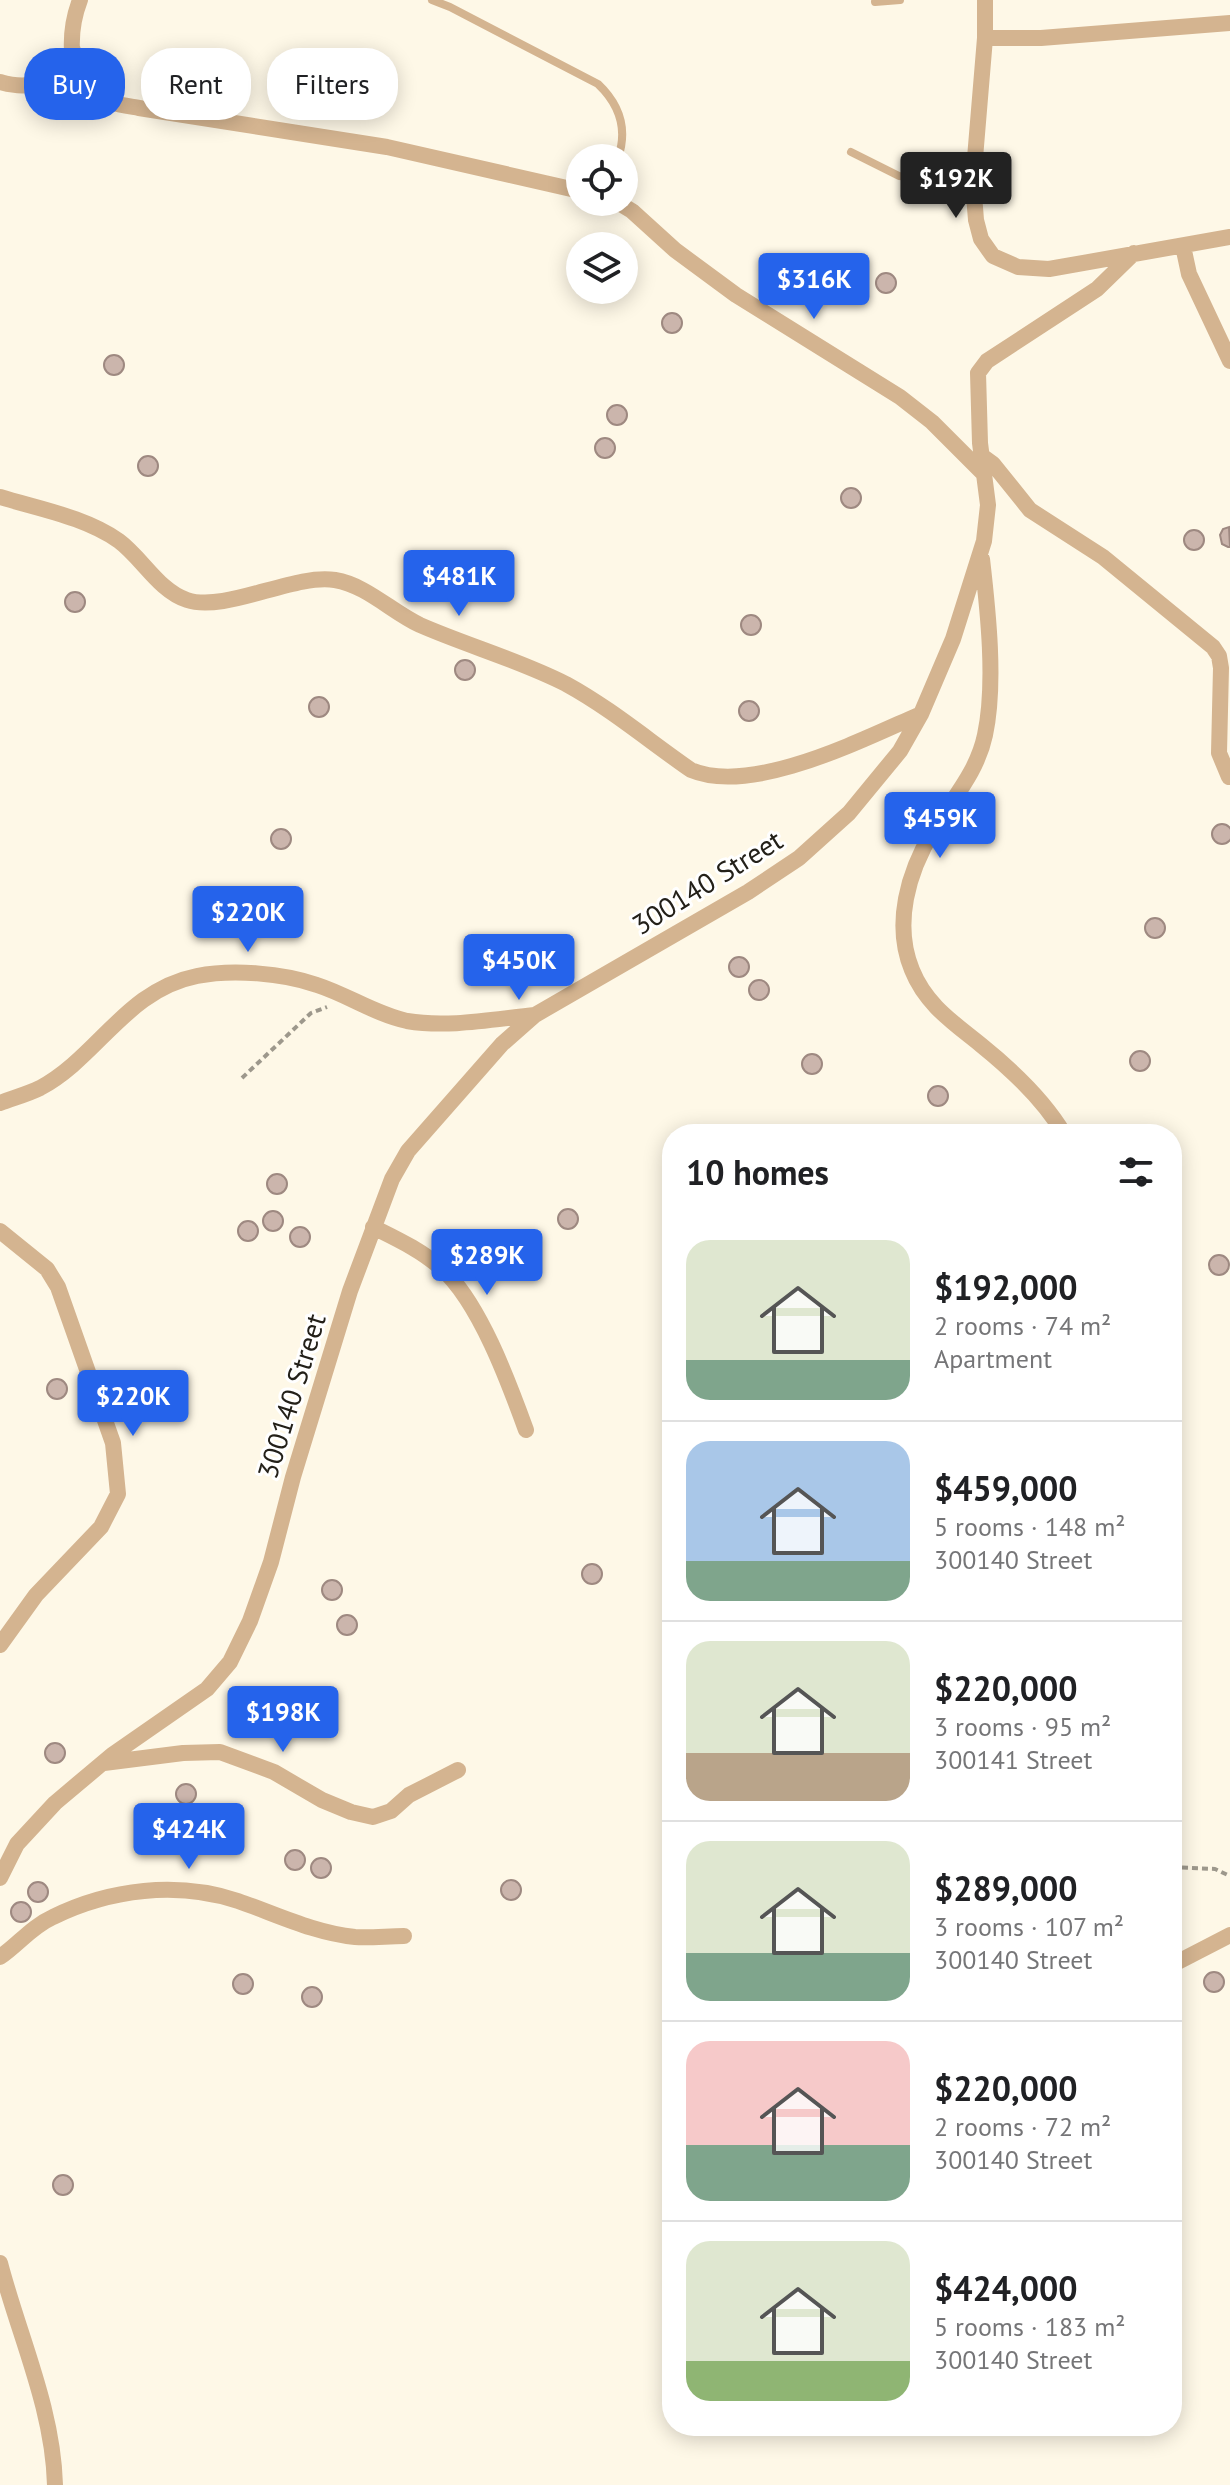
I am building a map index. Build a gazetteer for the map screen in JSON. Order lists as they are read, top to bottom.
{
  "streets": {
    "street": ["300140 Street"]
  },
  "page": {
    "chip": ["Buy", "Rent", "Filters"],
    "price": [
      "$192K",
      "$316K",
      "$481K",
      "$459K",
      "$220K",
      "$450K",
      "$289K",
      "$220K",
      "$198K",
      "$424K"
    ],
    "heading": "10 homes",
    "list": [
      {
        "name": "$192,000",
        "note": "2 rooms · 74 m² · Apartment"
      },
      {
        "name": "$459,000",
        "note": "5 rooms · 148 m² · 300140 Street"
      },
      {
        "name": "$220,000",
        "note": "3 rooms · 95 m² · 300141 Street"
      },
      {
        "name": "$289,000",
        "note": "3 rooms · 107 m² · 300140 Street"
      },
      {
        "name": "$220,000",
        "note": "2 rooms · 72 m² · 300140 Street"
      },
      {
        "name": "$424,000",
        "note": "5 rooms · 183 m² · 300140 Street"
      }
    ]
  }
}
